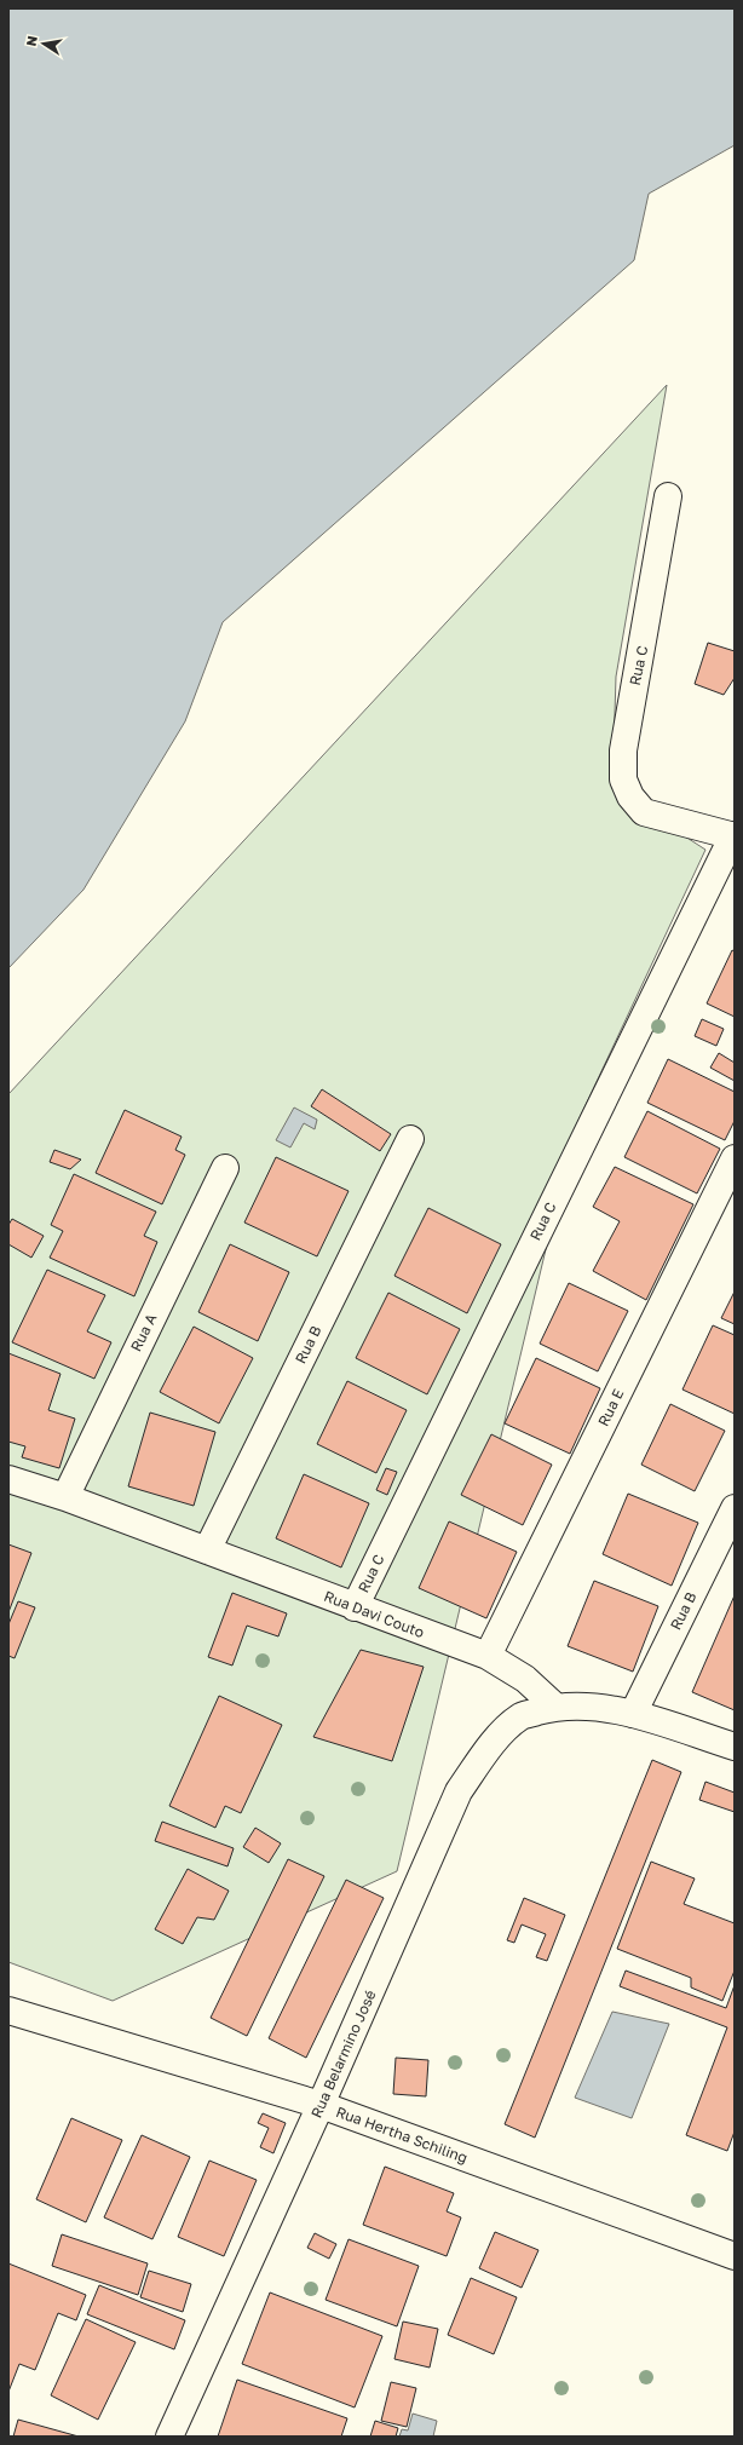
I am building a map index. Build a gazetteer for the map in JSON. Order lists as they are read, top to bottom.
{
  "streets": {
    "street": [
      "Rua C",
      "Rua A",
      "Rua B",
      "Rua E",
      "Rua Davi Couto",
      "Rua Belarmino José",
      "Rua Hertha Schiling"
    ]
  },
  "crossings": [
    ["Rua C", "Rua Davi Couto"],
    ["Rua A", "Rua Davi Couto"],
    ["Rua B", "Rua Davi Couto"],
    ["Rua E", "Rua Davi Couto"],
    ["Rua Davi Couto", "Rua Belarmino José"],
    ["Rua Belarmino José", "Rua Hertha Schiling"]
  ],
  "north": "left"
}
